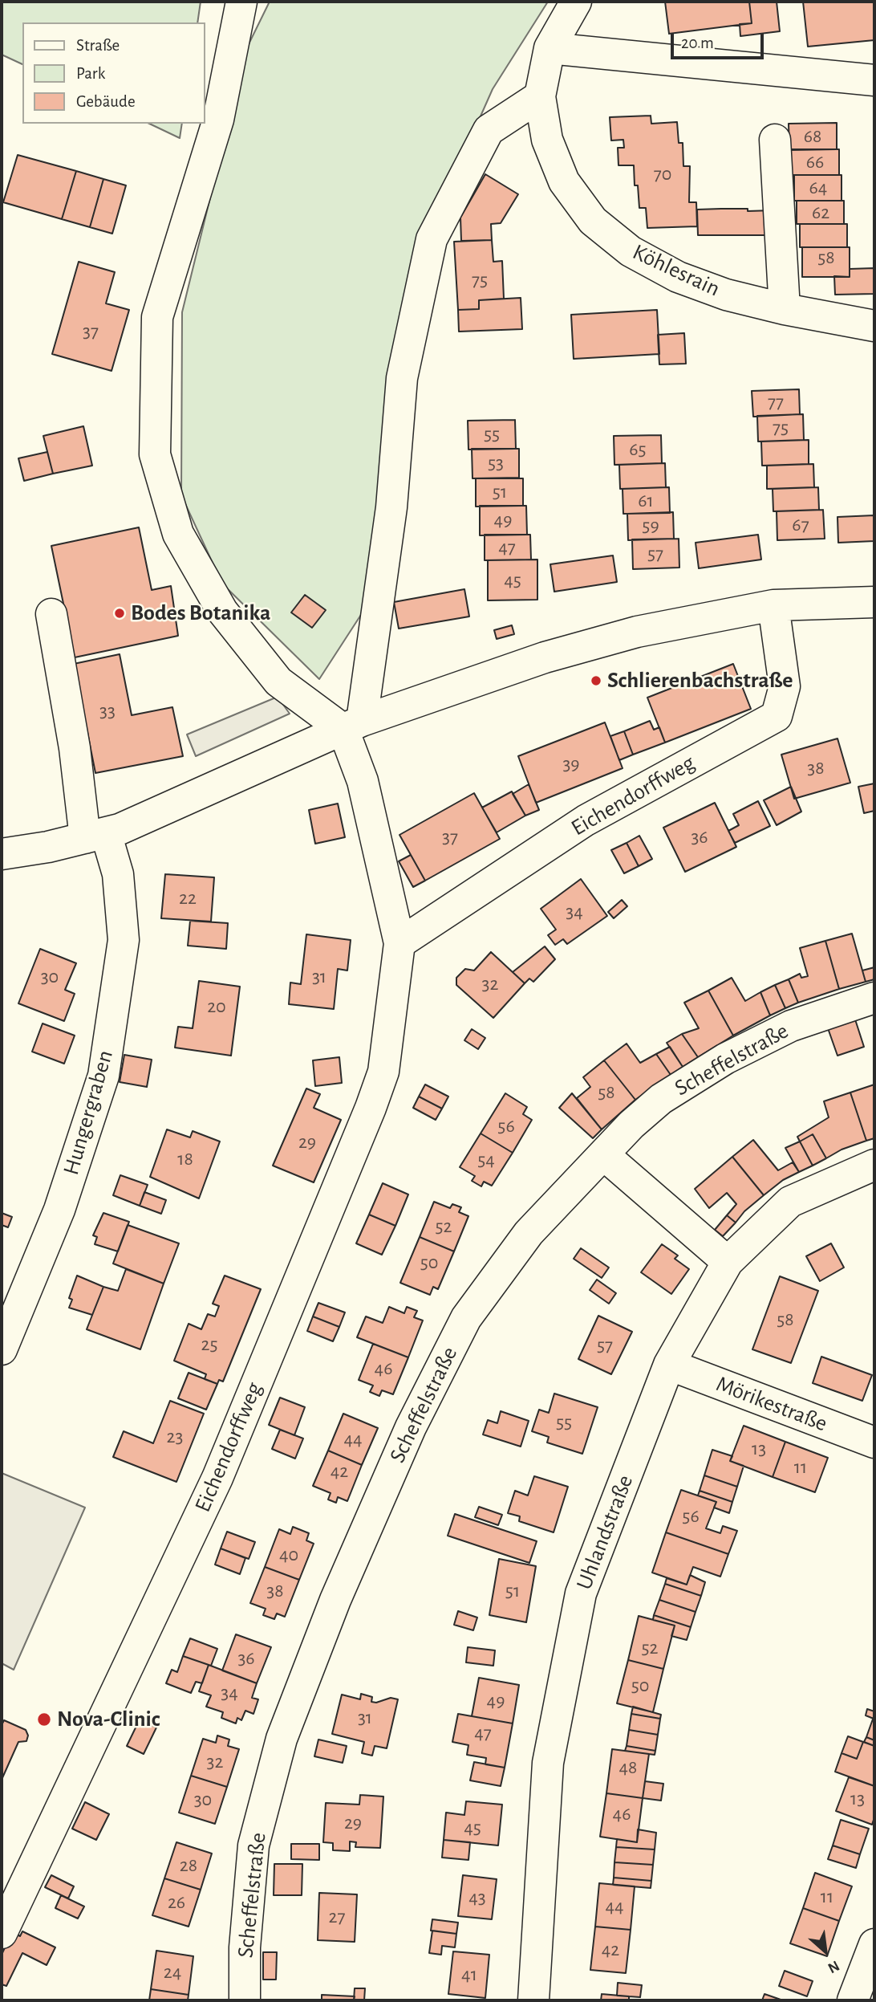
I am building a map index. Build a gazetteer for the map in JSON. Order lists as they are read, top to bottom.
{
  "streets": {
    "street": [
      "Köhlesrain",
      "Eichendorffweg",
      "Scheffelstraße",
      "Hungergraben",
      "Mörikestraße",
      "Uhlandstraße"
    ]
  },
  "crossings": [
    ["Mörikestraße", "Uhlandstraße"]
  ],
  "places": ["Bodes Botanika", "Schlierenbachstraße", "Nova-Clinic"],
  "house_numbers": [
    "68",
    "66",
    "70",
    "64",
    "62",
    "58",
    "75",
    "37",
    "77",
    "75",
    "55",
    "65",
    "53",
    "51",
    "61",
    "49",
    "67",
    "59",
    "47",
    "57",
    "45",
    "33",
    "39",
    "38",
    "37",
    "36",
    "22",
    "34",
    "30",
    "31",
    "32",
    "20",
    "58",
    "56",
    "29",
    "18",
    "54",
    "52",
    "50",
    "58",
    "25",
    "57",
    "46",
    "55",
    "23",
    "44",
    "13",
    "11",
    "42",
    "56",
    "40",
    "38",
    "51",
    "52",
    "36",
    "50",
    "34",
    "49",
    "31",
    "47",
    "32",
    "48",
    "13",
    "30",
    "46",
    "29",
    "45",
    "28",
    "11",
    "43",
    "26",
    "44",
    "27",
    "42",
    "24",
    "41"
  ],
  "legend": ["Straße", "Park", "Gebäude"],
  "scale_bar": "20 m",
  "north": "bottom right"
}
